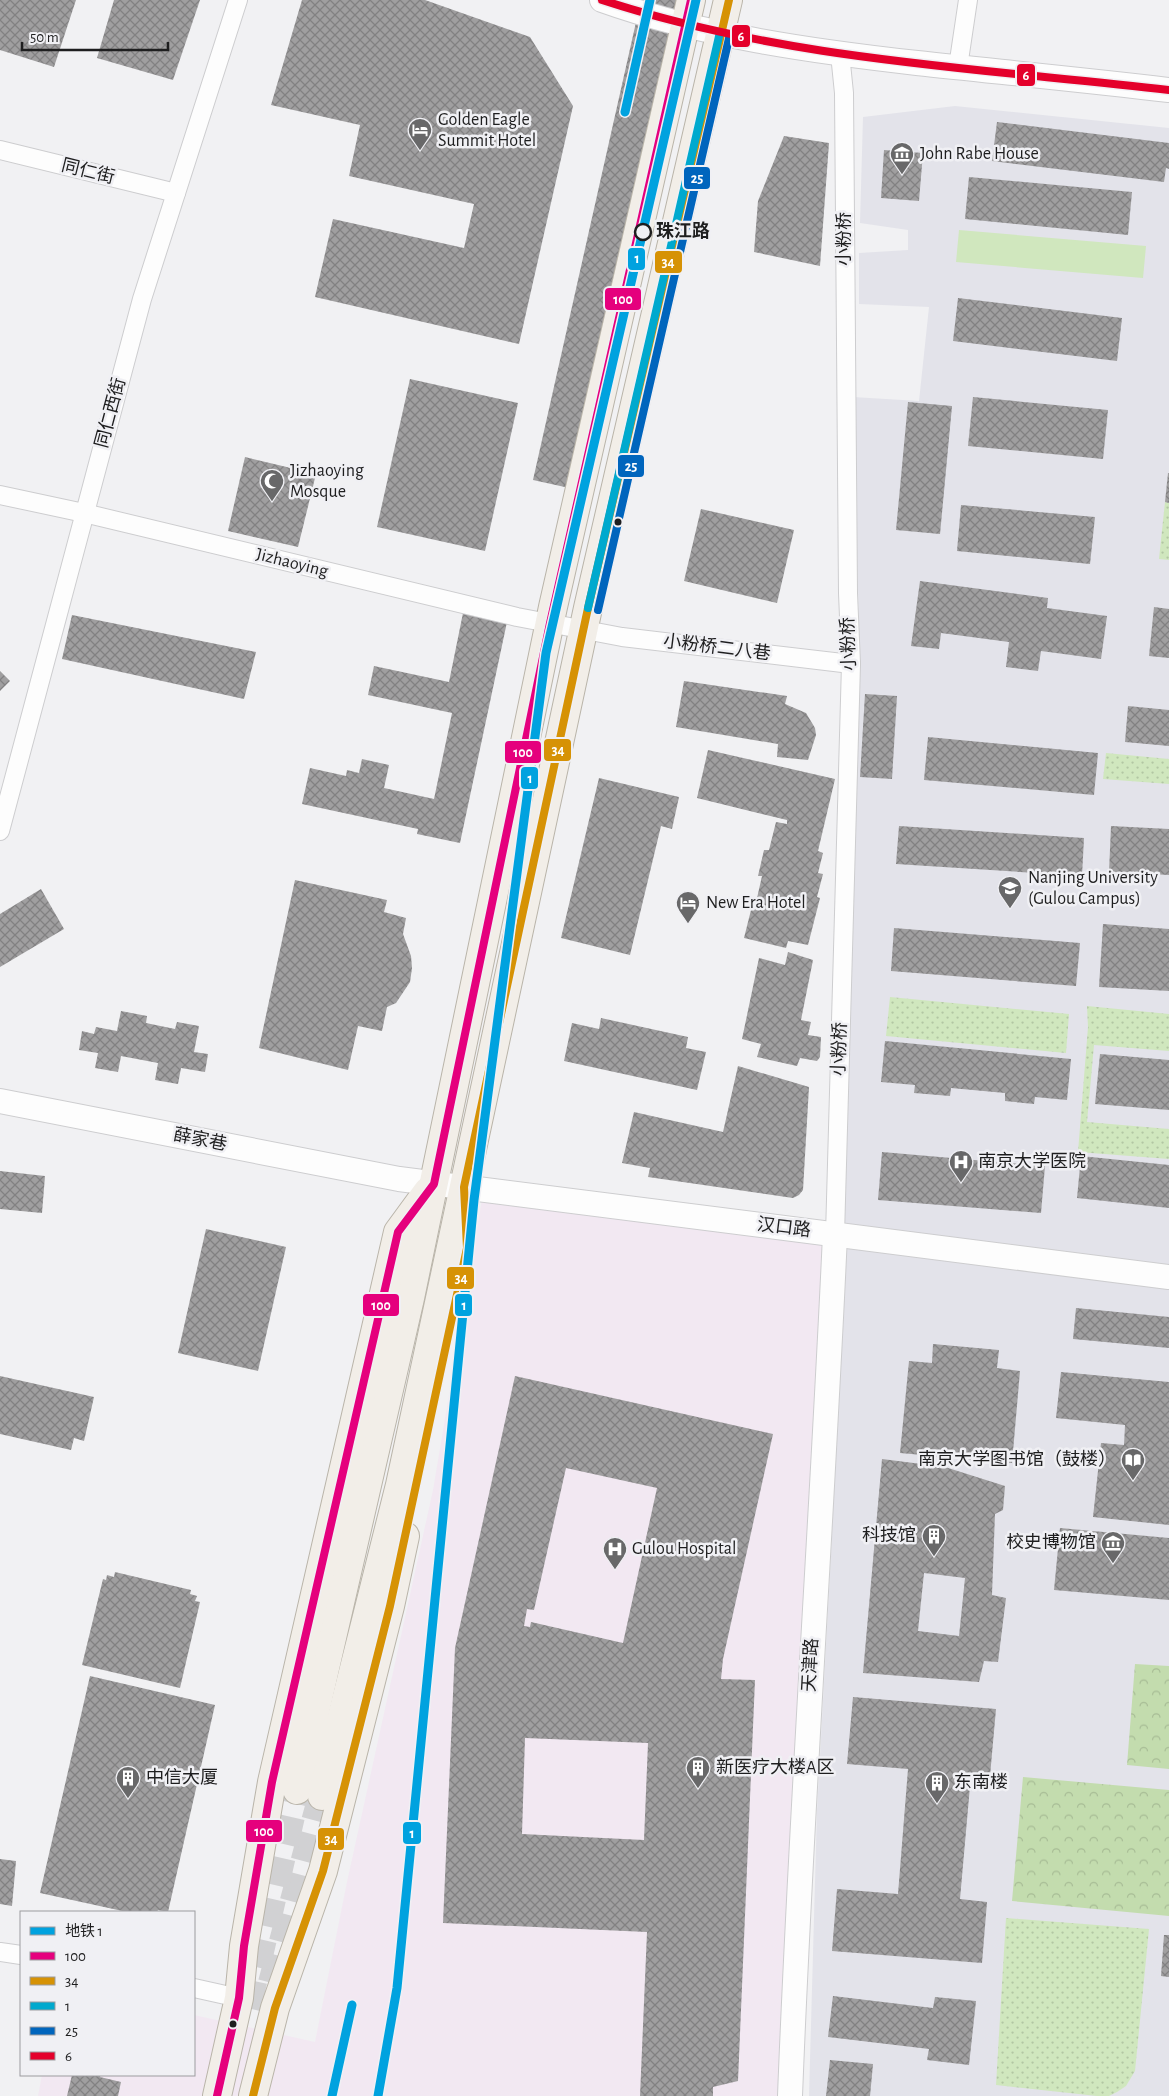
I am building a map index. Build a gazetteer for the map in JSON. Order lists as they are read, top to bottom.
{
  "streets": {
    "street": [
      "同仁街",
      "小粉桥",
      "同仁西街",
      "Jizhaoying",
      "小粉桥二八巷",
      "薛家巷",
      "汉口路",
      "天津路"
    ]
  },
  "crossings": [
    ["同仁街", "同仁西街"],
    ["小粉桥", "小粉桥二八巷"],
    ["小粉桥", "汉口路"],
    ["小粉桥", "天津路"],
    ["同仁西街", "Jizhaoying"],
    ["Jizhaoying", "小粉桥二八巷"],
    ["薛家巷", "汉口路"],
    ["汉口路", "天津路"]
  ],
  "places": {
    "hotel": ["Golden Eagle Summit Hotel", "New Era Hotel"],
    "museum": ["John Rabe House", "校史博物馆"],
    "other": ["珠江路"],
    "mosque": ["Jizhaoying Mosque"],
    "school or university": ["Nanjing University (Gulou Campus)"],
    "hospital": ["南京大学医院", "Gulou Hospital"],
    "library": ["南京大学图书馆（鼓楼）"],
    "building": [
      "科技馆",
      "新医疗大楼A区",
      "中信大厦",
      "东南楼"
    ]
  },
  "lines": [
    "metro line 1",
    "transit line 100",
    "transit line 34",
    "transit line 6",
    "transit line 1",
    "transit line 25"
  ],
  "legend": [
    "地铁 1",
    "100",
    "34",
    "1",
    "25",
    "6"
  ],
  "scale_bar": "50 m"
}
